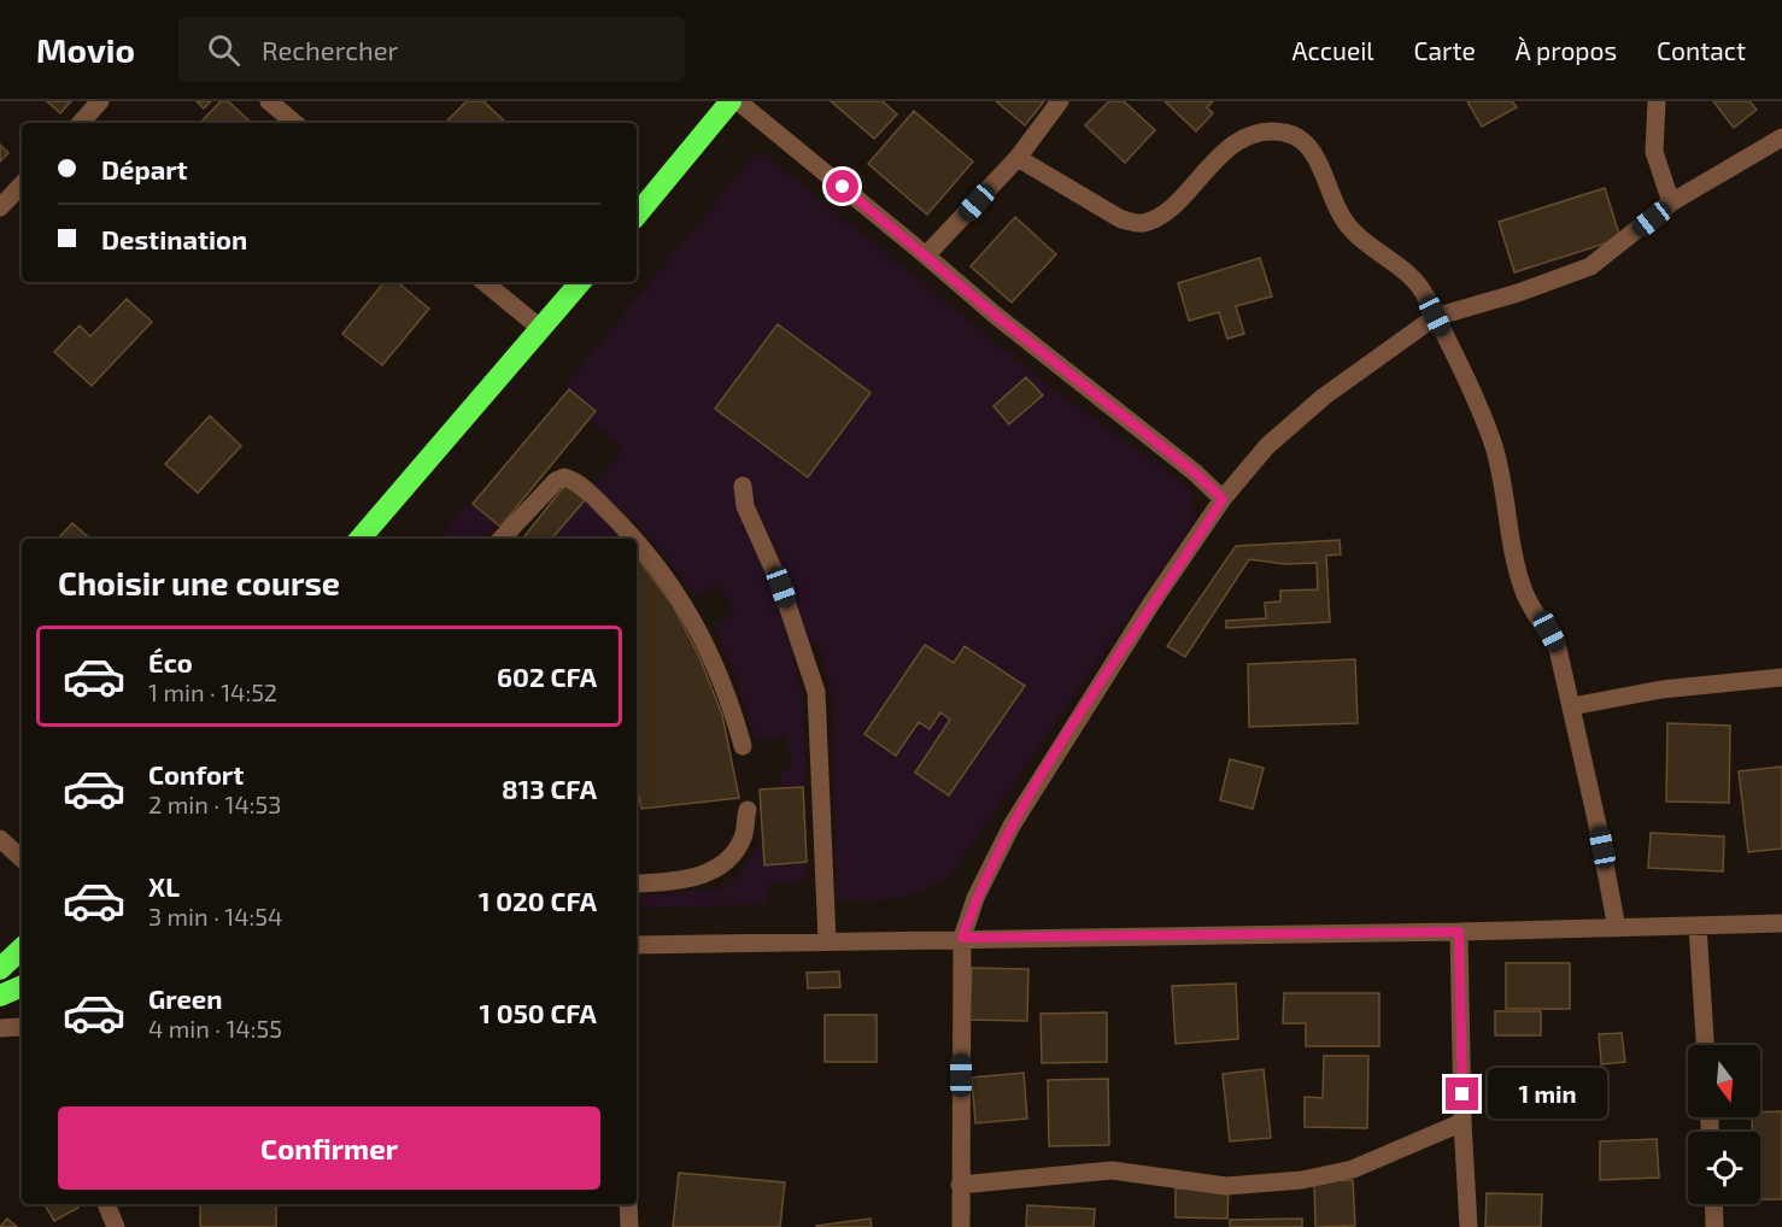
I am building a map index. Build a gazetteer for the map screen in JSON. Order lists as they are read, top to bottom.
{
  "north": "bottom",
  "page": {
    "header": "Movio",
    "search": "Rechercher",
    "nav": [
      "Accueil",
      "Carte",
      "À propos",
      "Contact"
    ],
    "banner": ["Départ", "Destination"],
    "heading": "Choisir une course",
    "list": [
      {
        "name": "Éco",
        "note": "1 min · 14:52",
        "value": "602 CFA"
      },
      {
        "name": "Confort",
        "note": "2 min · 14:53",
        "value": "813 CFA"
      },
      {
        "name": "XL",
        "note": "3 min · 14:54",
        "value": "1 020 CFA"
      },
      {
        "name": "Green",
        "note": "4 min · 14:55",
        "value": "1 050 CFA"
      }
    ],
    "bubble": "1 min",
    "buttons": "Confirmer"
  }
}
